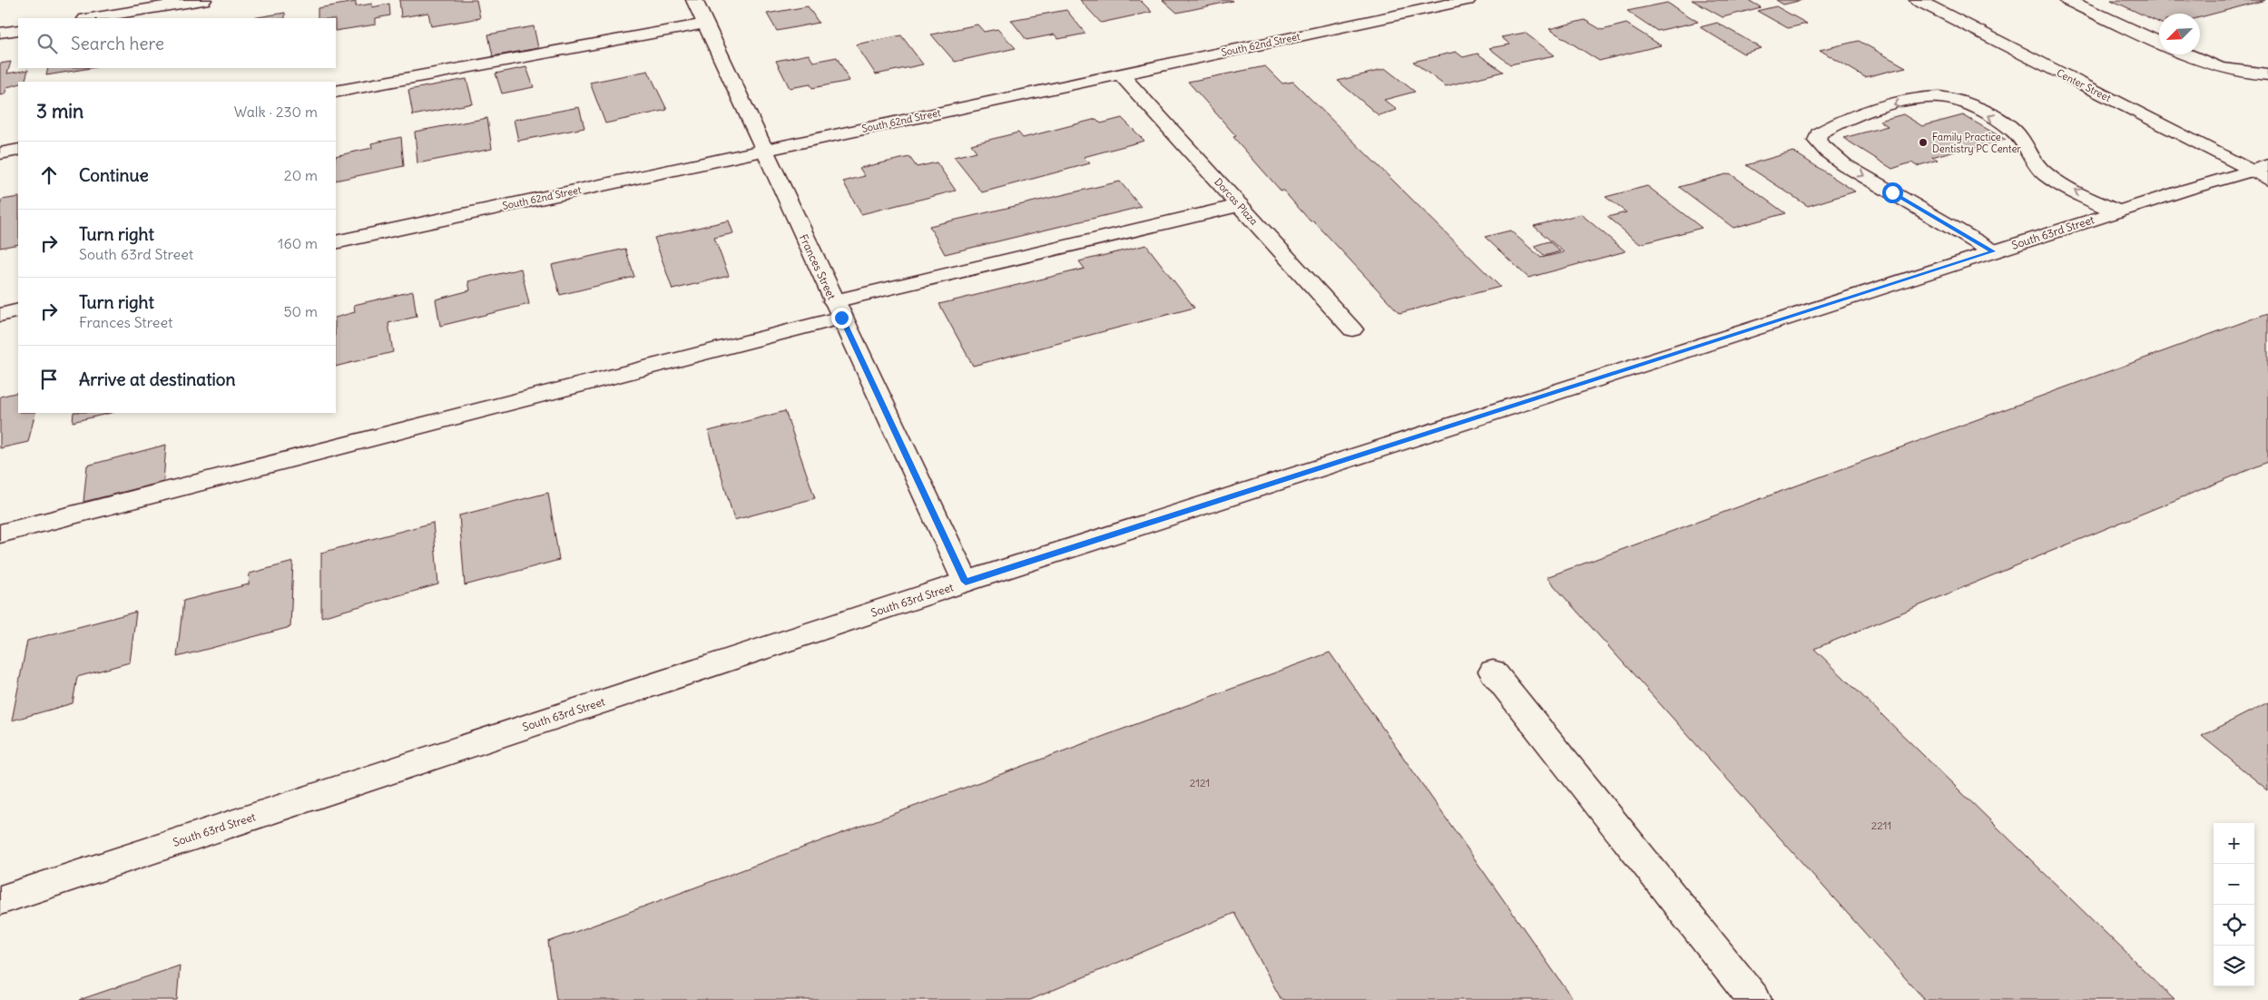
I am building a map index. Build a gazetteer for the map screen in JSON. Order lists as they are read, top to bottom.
{
  "streets": {
    "street": [
      "South 62nd Street",
      "Center Street",
      "Dorcas Plaza",
      "South 63rd Street",
      "Frances Street"
    ]
  },
  "crossings": [
    ["South 62nd Street", "Dorcas Plaza"],
    ["South 62nd Street", "Frances Street"],
    ["Center Street", "South 63rd Street"],
    ["South 63rd Street", "Frances Street"]
  ],
  "places": ["Family Practice Dentistry PC Center"],
  "house_numbers": ["2121", "2211"],
  "north": "bottom left",
  "page": {
    "search": "Search here",
    "heading": ["3 min", "Walk · 230 m"],
    "list": [
      ["Continue", "20 m"],
      ["Turn right", "South 63rd Street", "160 m"],
      ["Turn right", "Frances Street", "50 m"],
      "Arrive at destination"
    ],
    "map_buttons": ["+", "−"]
  }
}
